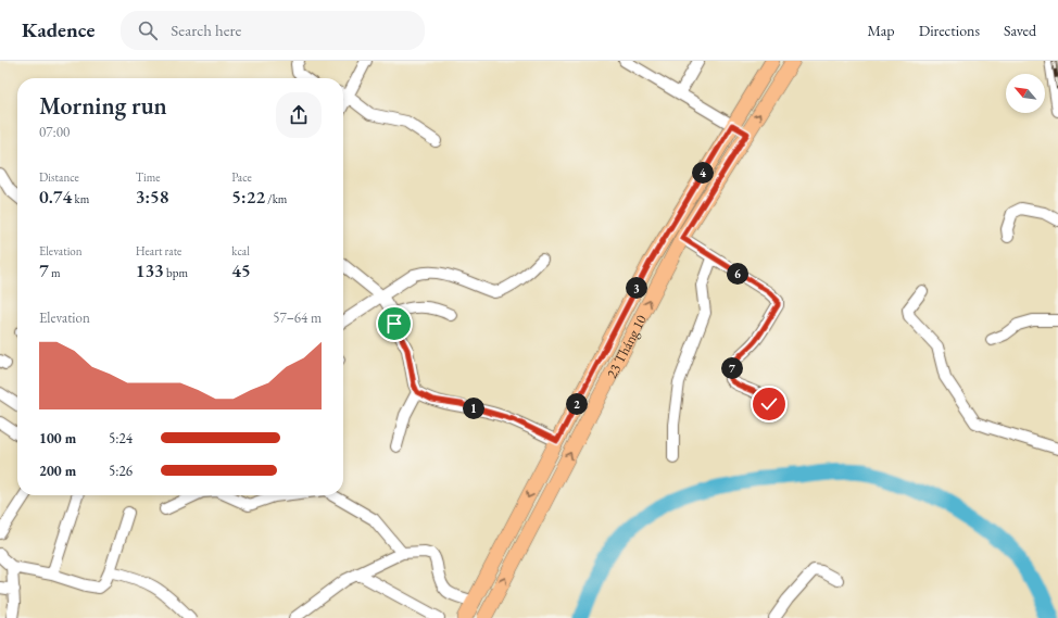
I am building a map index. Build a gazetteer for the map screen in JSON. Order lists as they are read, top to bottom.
{
  "streets": {
    "main road": ["23 Tháng 10"]
  },
  "north": "top left",
  "page": {
    "header": "Kadence",
    "search": "Search here",
    "nav": ["Map", "Directions", "Saved"],
    "heading": ["Morning run", "07:00"],
    "stats": [
      ["Distance", "0.74 km"],
      ["Time", "3:58"],
      ["Pace", "5:22 /km"],
      ["Elevation", "7 m"],
      ["Heart rate", "133 bpm"],
      ["kcal", "45"]
    ],
    "pins": [
      "4",
      "6",
      "3",
      "7",
      "2",
      "1"
    ],
    "chart": ["Elevation", "57–64 m"],
    "list": [
      {
        "name": "100 m",
        "note": "5:24"
      },
      {
        "name": "200 m",
        "note": "5:26"
      }
    ]
  }
}
